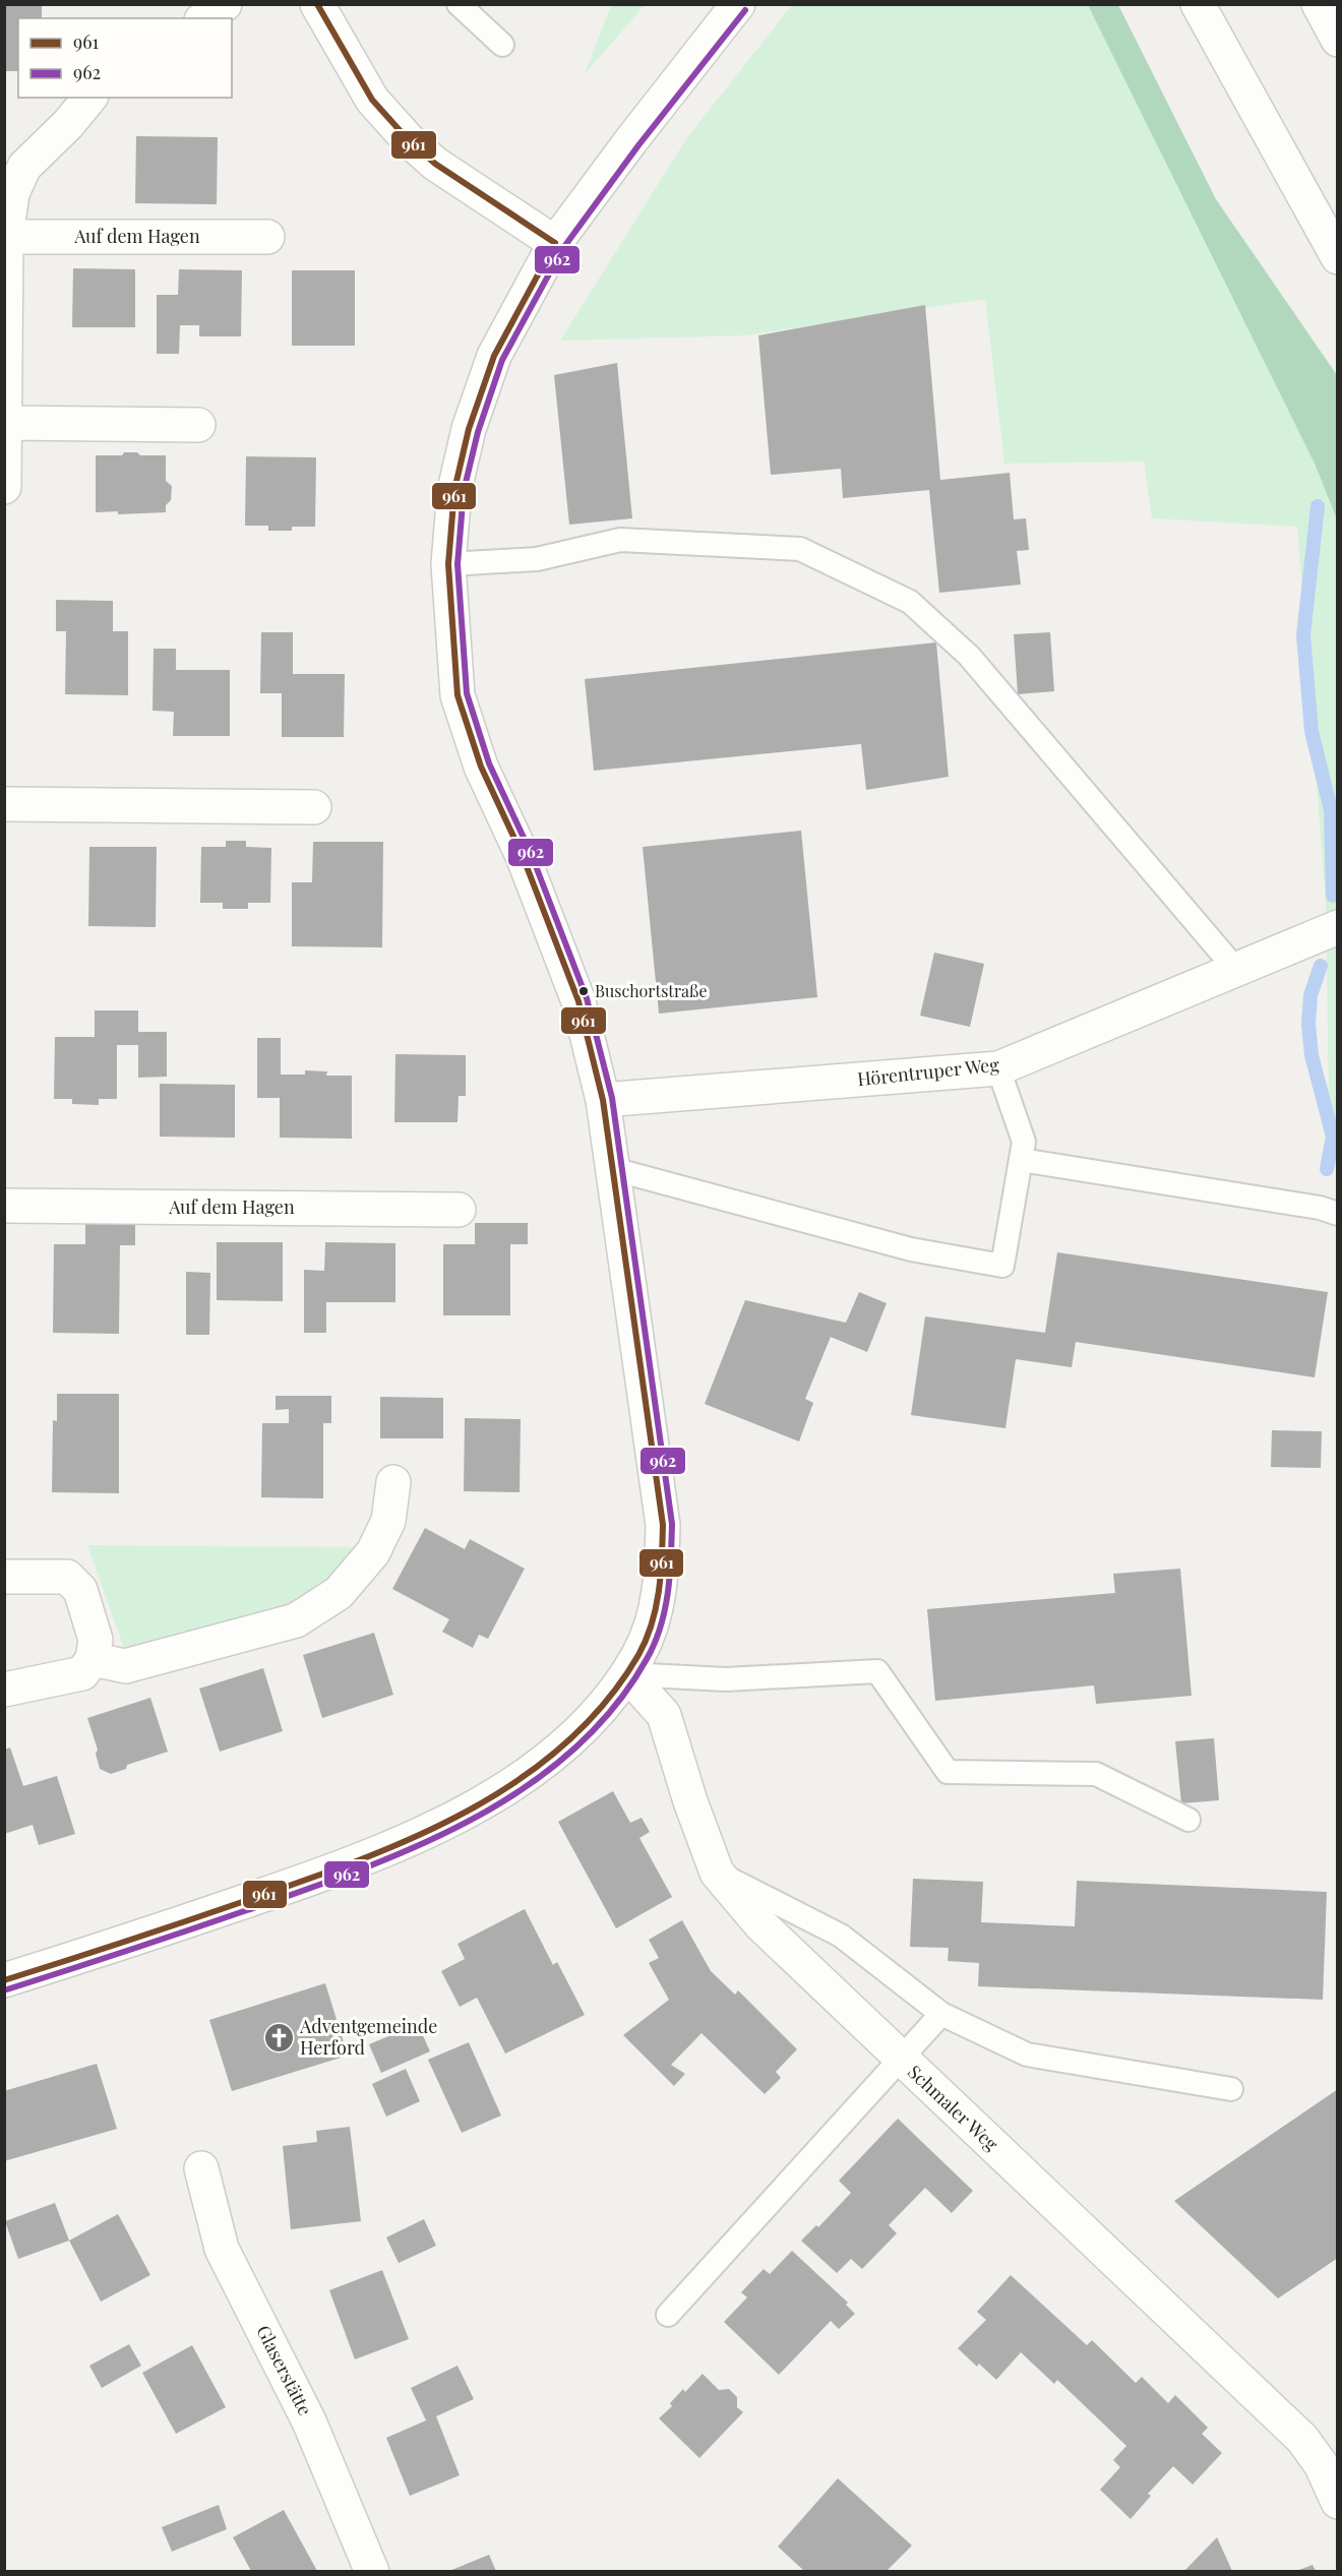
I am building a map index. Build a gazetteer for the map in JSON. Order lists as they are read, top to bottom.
{
  "streets": {
    "main road": [
      "Auf dem Hagen",
      "Hörentruper Weg",
      "Schmaler Weg",
      "Glaserstätte"
    ]
  },
  "places": {
    "other": ["Buschortstraße"],
    "church": ["Adventgemeinde Herford"]
  },
  "lines": ["transit line 961", "transit line 962"],
  "legend": ["961", "962"]
}
